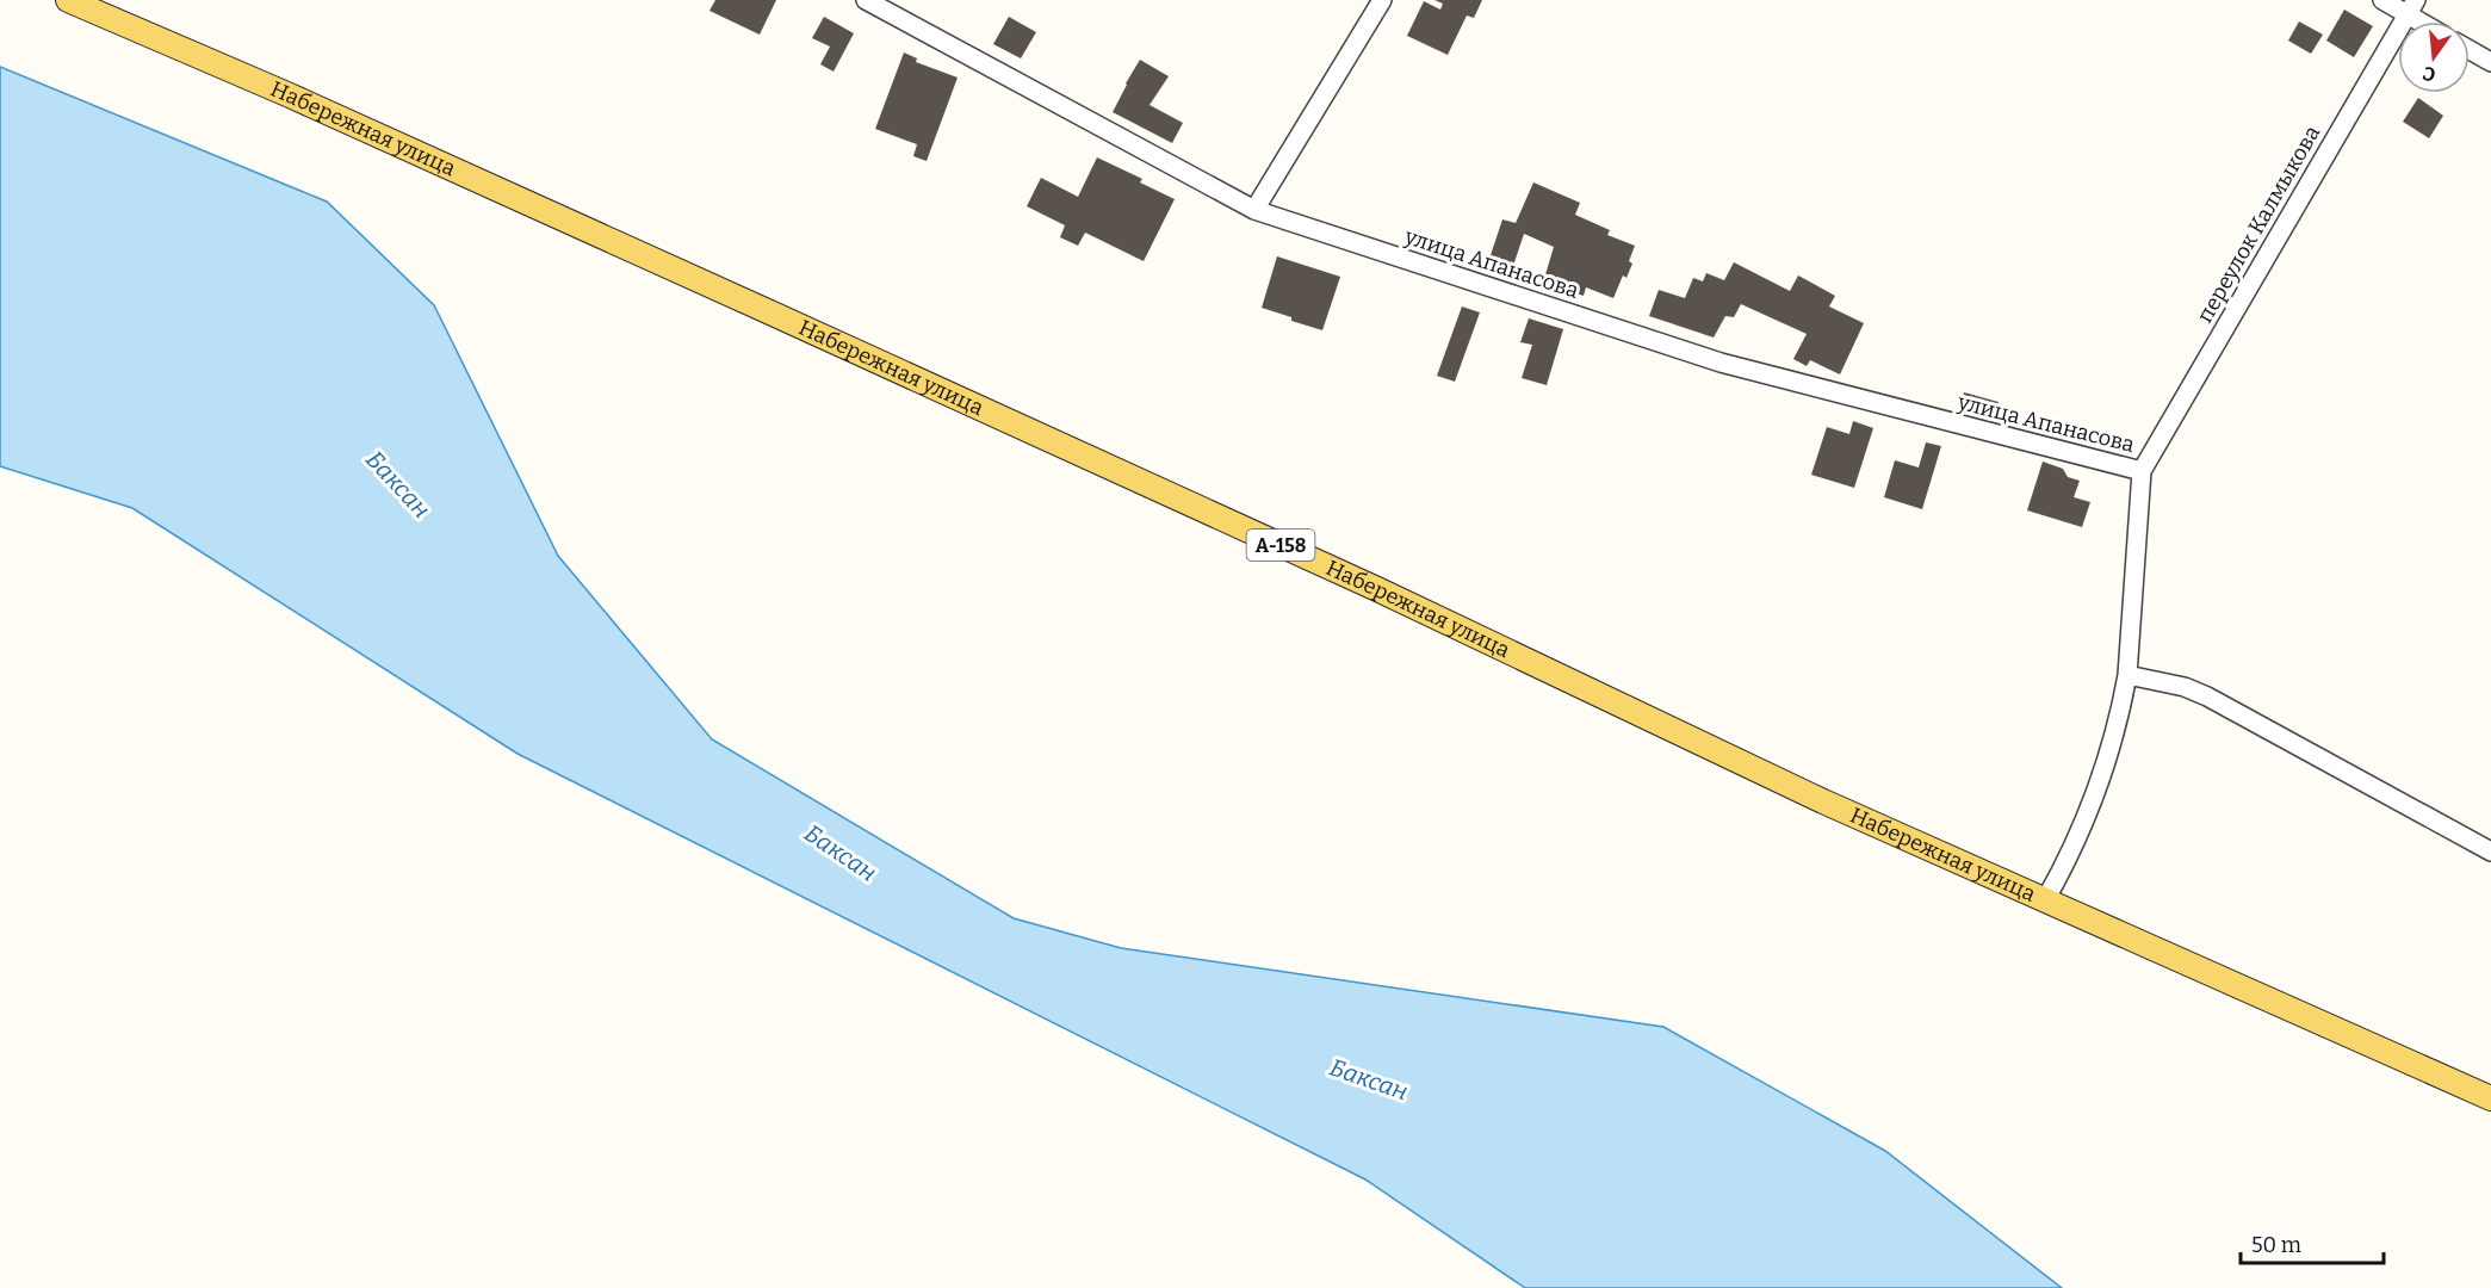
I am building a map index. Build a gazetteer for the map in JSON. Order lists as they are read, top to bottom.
{
  "streets": {
    "main road": ["Набережная улица", "А-158"],
    "street": ["переулок Калмыкова", "улица Апанасова"]
  },
  "crossings": [
    ["переулок Калмыкова", "улица Апанасова"]
  ],
  "water": ["Баксан"],
  "scale_bar": "50 m",
  "north": "bottom"
}
